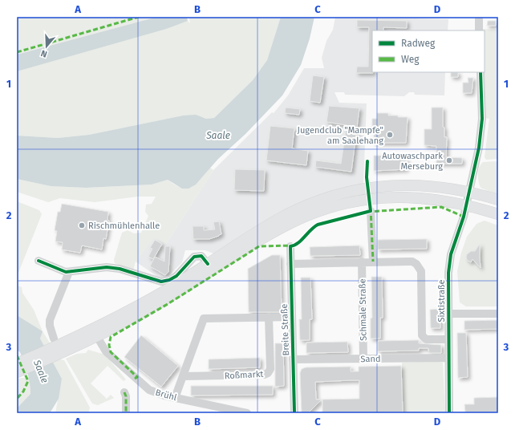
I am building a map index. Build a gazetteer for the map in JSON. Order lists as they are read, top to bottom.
{
  "streets": {
    "street": [
      "Sixtistraße",
      "Schmale Straße",
      "Breite Straße",
      "Sand",
      "Roßmarkt",
      "Brühl"
    ]
  },
  "crossings": [
    ["Sixtistraße", "Sand"],
    ["Schmale Straße", "Sand"],
    ["Breite Straße", "Sand"]
  ],
  "water": ["Saale"],
  "places": ["Jugendclub \"Mampfe\" am Saalehang", "Autowaschpark Merseburg", "Rischmühlenhalle"],
  "legend": ["Radweg", "Weg"],
  "north": "bottom",
  "grid": {
    "columns": [
      "A",
      "B",
      "C",
      "D"
    ],
    "rows": ["1", "2", "3"]
  }
}
